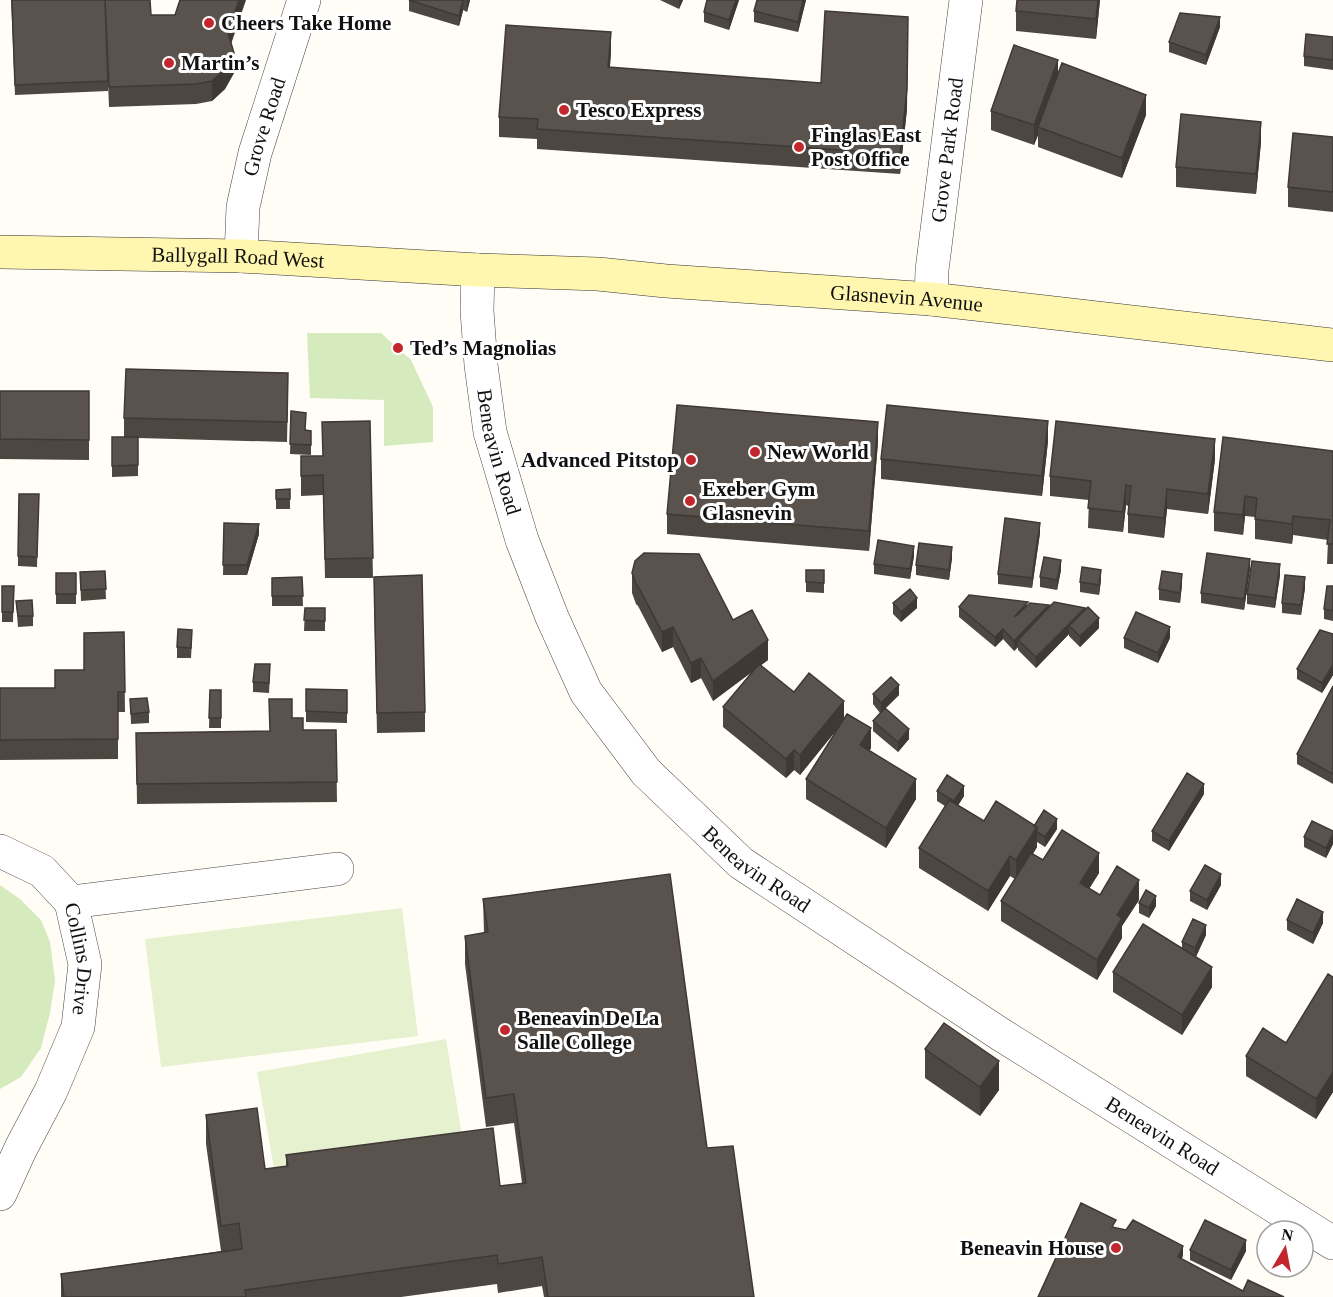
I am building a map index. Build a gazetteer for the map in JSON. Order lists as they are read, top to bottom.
{
  "streets": {
    "main road": ["Ballygall Road West", "Glasnevin Avenue"],
    "street": [
      "Grove Road",
      "Grove Park Road",
      "Beneavin Road",
      "Collins Drive"
    ]
  },
  "crossings": [
    ["Grove Road", "Ballygall Road West"],
    ["Grove Park Road", "Glasnevin Avenue"],
    ["Ballygall Road West", "Glasnevin Avenue"],
    ["Ballygall Road West", "Beneavin Road"],
    ["Glasnevin Avenue", "Beneavin Road"]
  ],
  "places": [
    "Cheers Take Home",
    "Martin’s",
    "Tesco Express",
    "Finglas East Post Office",
    "Ted’s Magnolias",
    "New World",
    "Advanced Pitstop",
    "Exeber Gym Glasnevin",
    "Beneavin De La Salle College",
    "Beneavin House"
  ],
  "north": "top"
}
